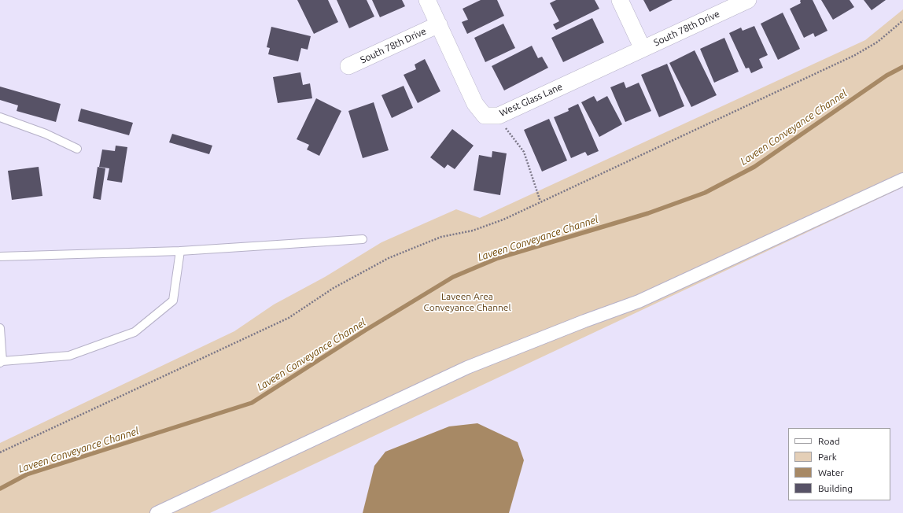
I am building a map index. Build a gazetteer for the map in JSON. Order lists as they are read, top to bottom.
{
  "streets": {
    "street": ["South 78th Drive", "West Glass Lane"]
  },
  "crossings": [
    ["South 78th Drive", "West Glass Lane"]
  ],
  "water": ["Laveen Conveyance Channel"],
  "parks": ["Laveen Area Conveyance Channel"],
  "legend": [
    "Road",
    "Park",
    "Water",
    "Building"
  ]
}
